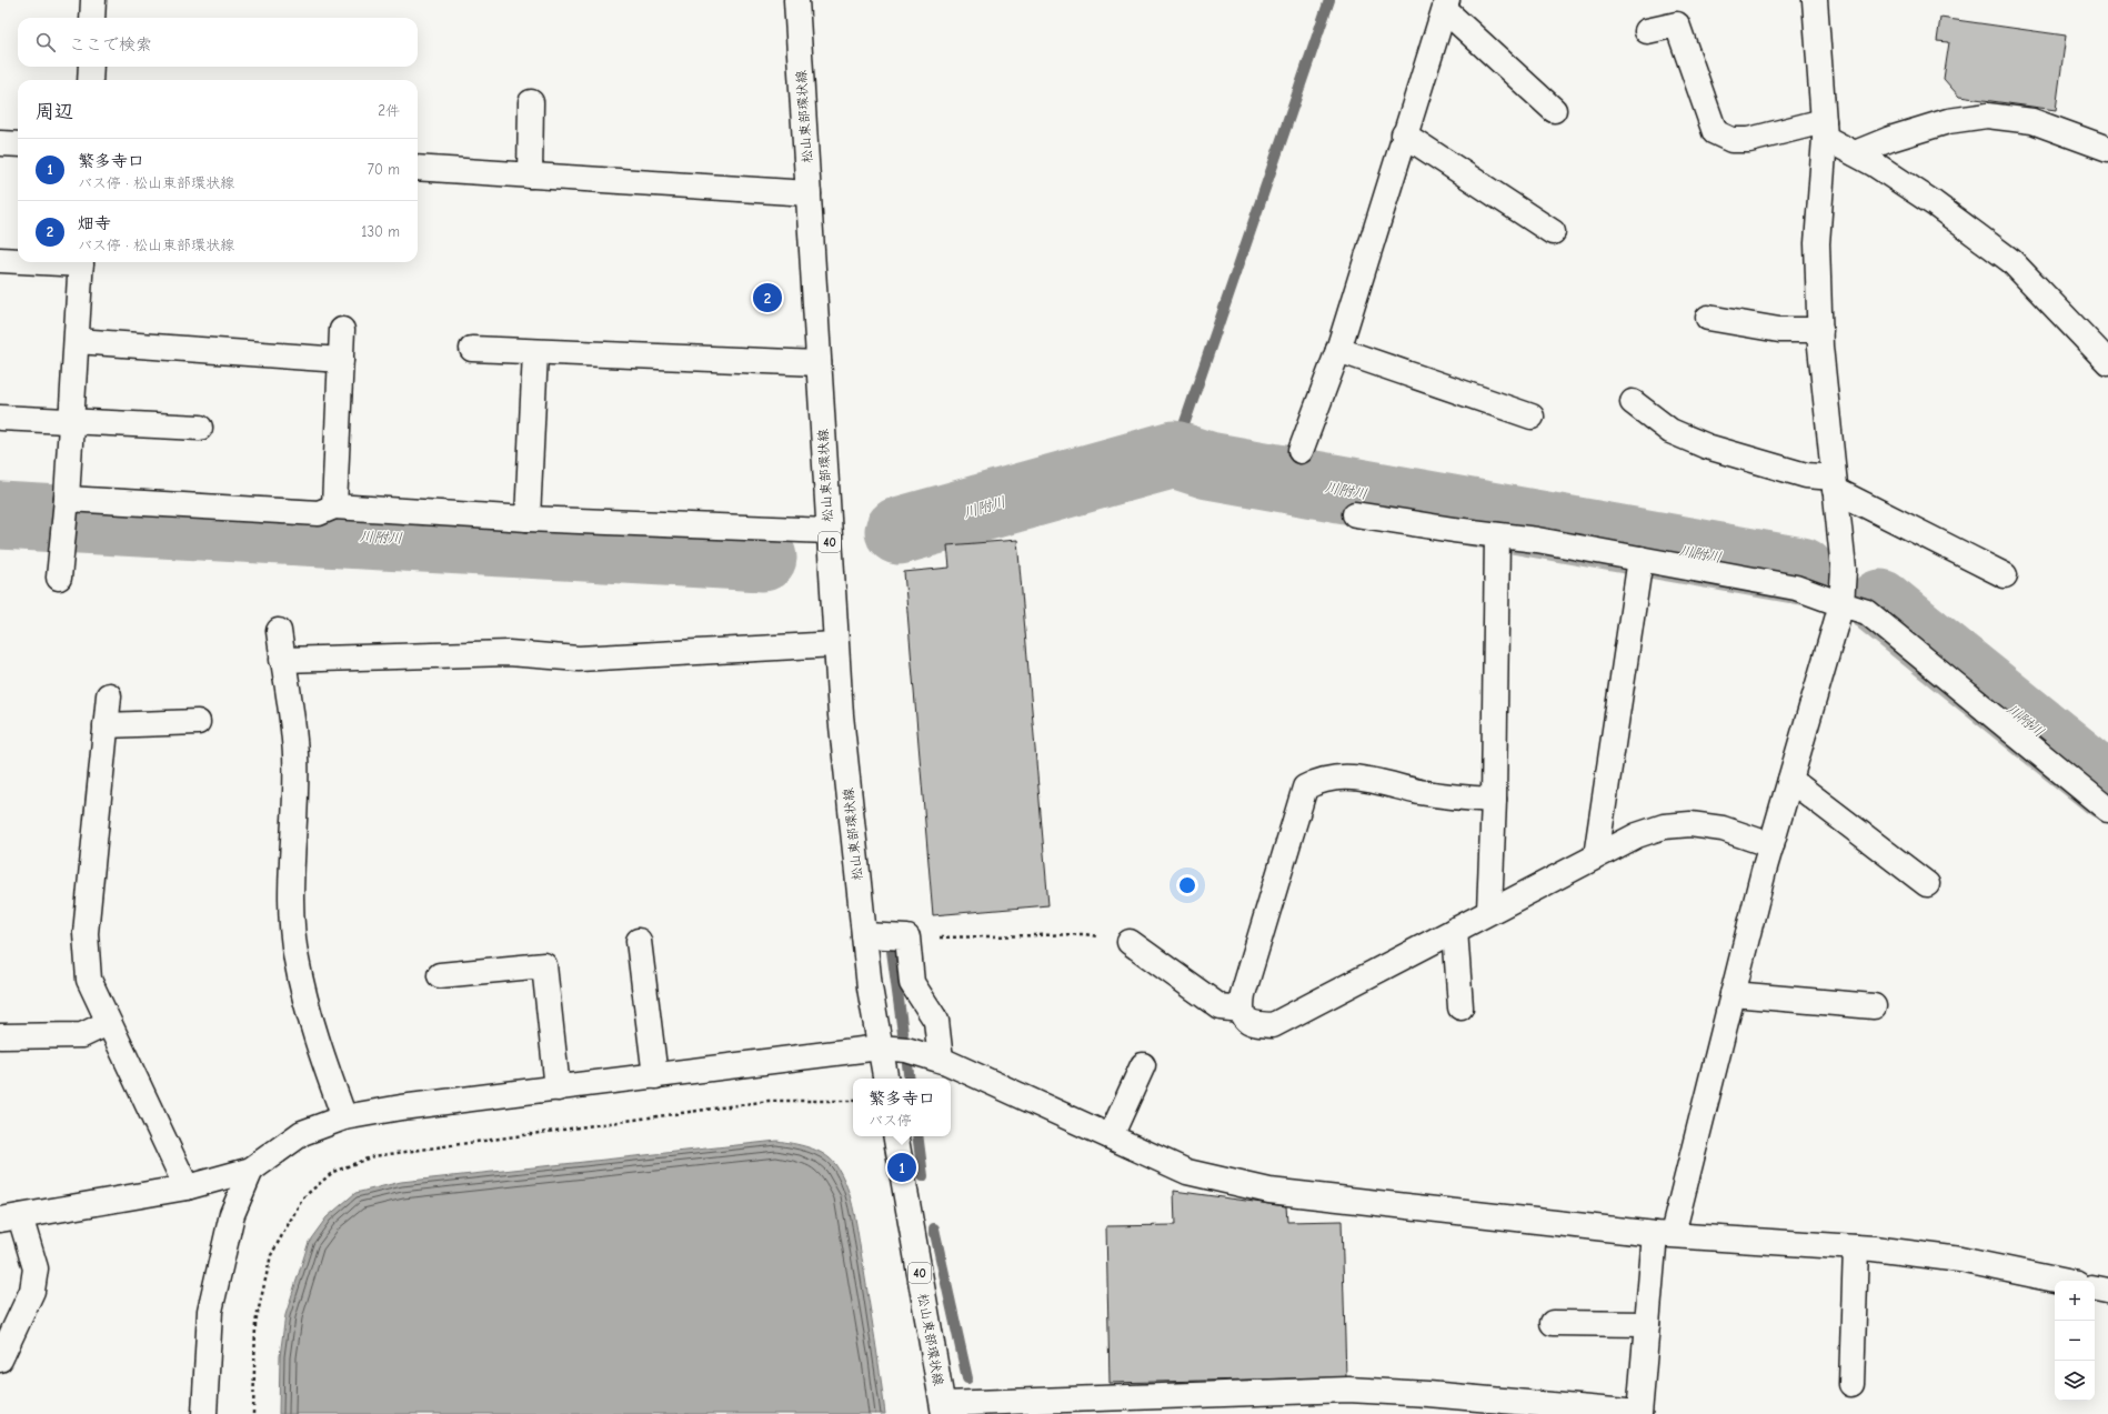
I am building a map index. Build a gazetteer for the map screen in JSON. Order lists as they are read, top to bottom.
{
  "streets": {
    "street": ["松山東部環状線", "40"]
  },
  "water": ["川附川"],
  "page": {
    "search": "ここで検索",
    "heading": ["周辺", "2件"],
    "list": [
      {
        "mark": "1",
        "name": "繁多寺口",
        "note": "バス停 · 松山東部環状線",
        "value": "70 m"
      },
      {
        "mark": "2",
        "name": "畑寺",
        "note": "バス停 · 松山東部環状線",
        "value": "130 m"
      }
    ],
    "pins": ["2", "1"],
    "popup": ["繁多寺口", "バス停"],
    "map_buttons": ["+", "−"]
  }
}
